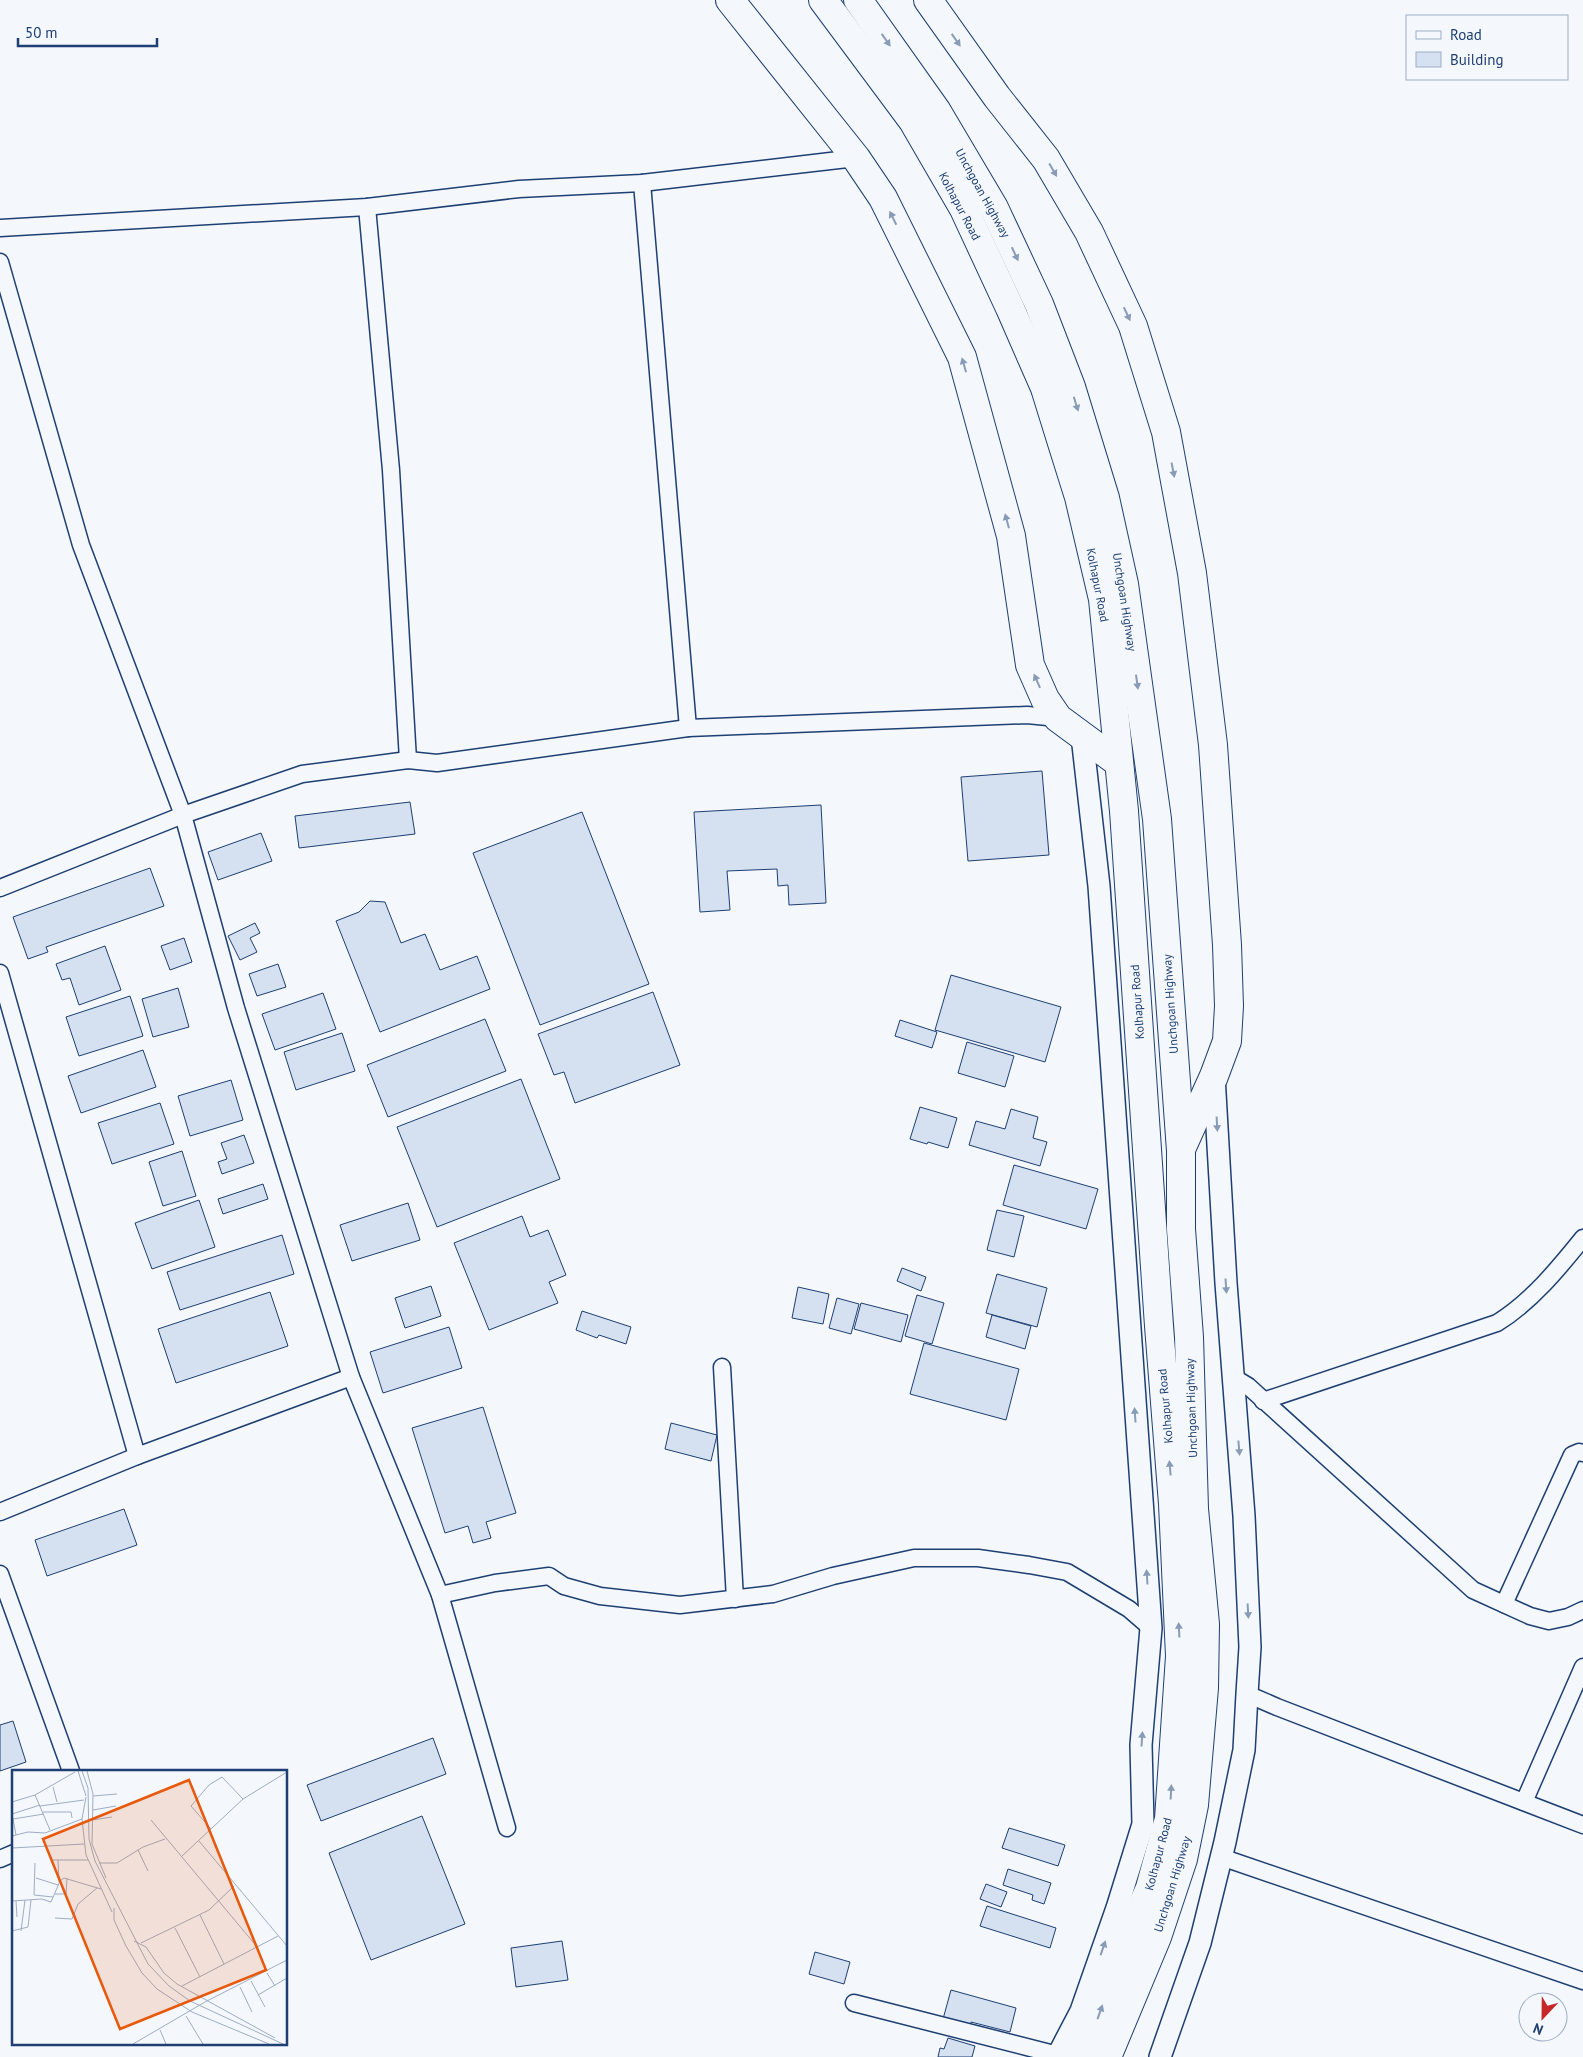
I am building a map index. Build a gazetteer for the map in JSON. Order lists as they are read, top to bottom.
{
  "streets": {
    "highway": ["Unchgoan Highway", "Kolhapur Road"]
  },
  "legend": ["Road", "Building"],
  "scale_bar": "50 m",
  "north": "bottom"
}
